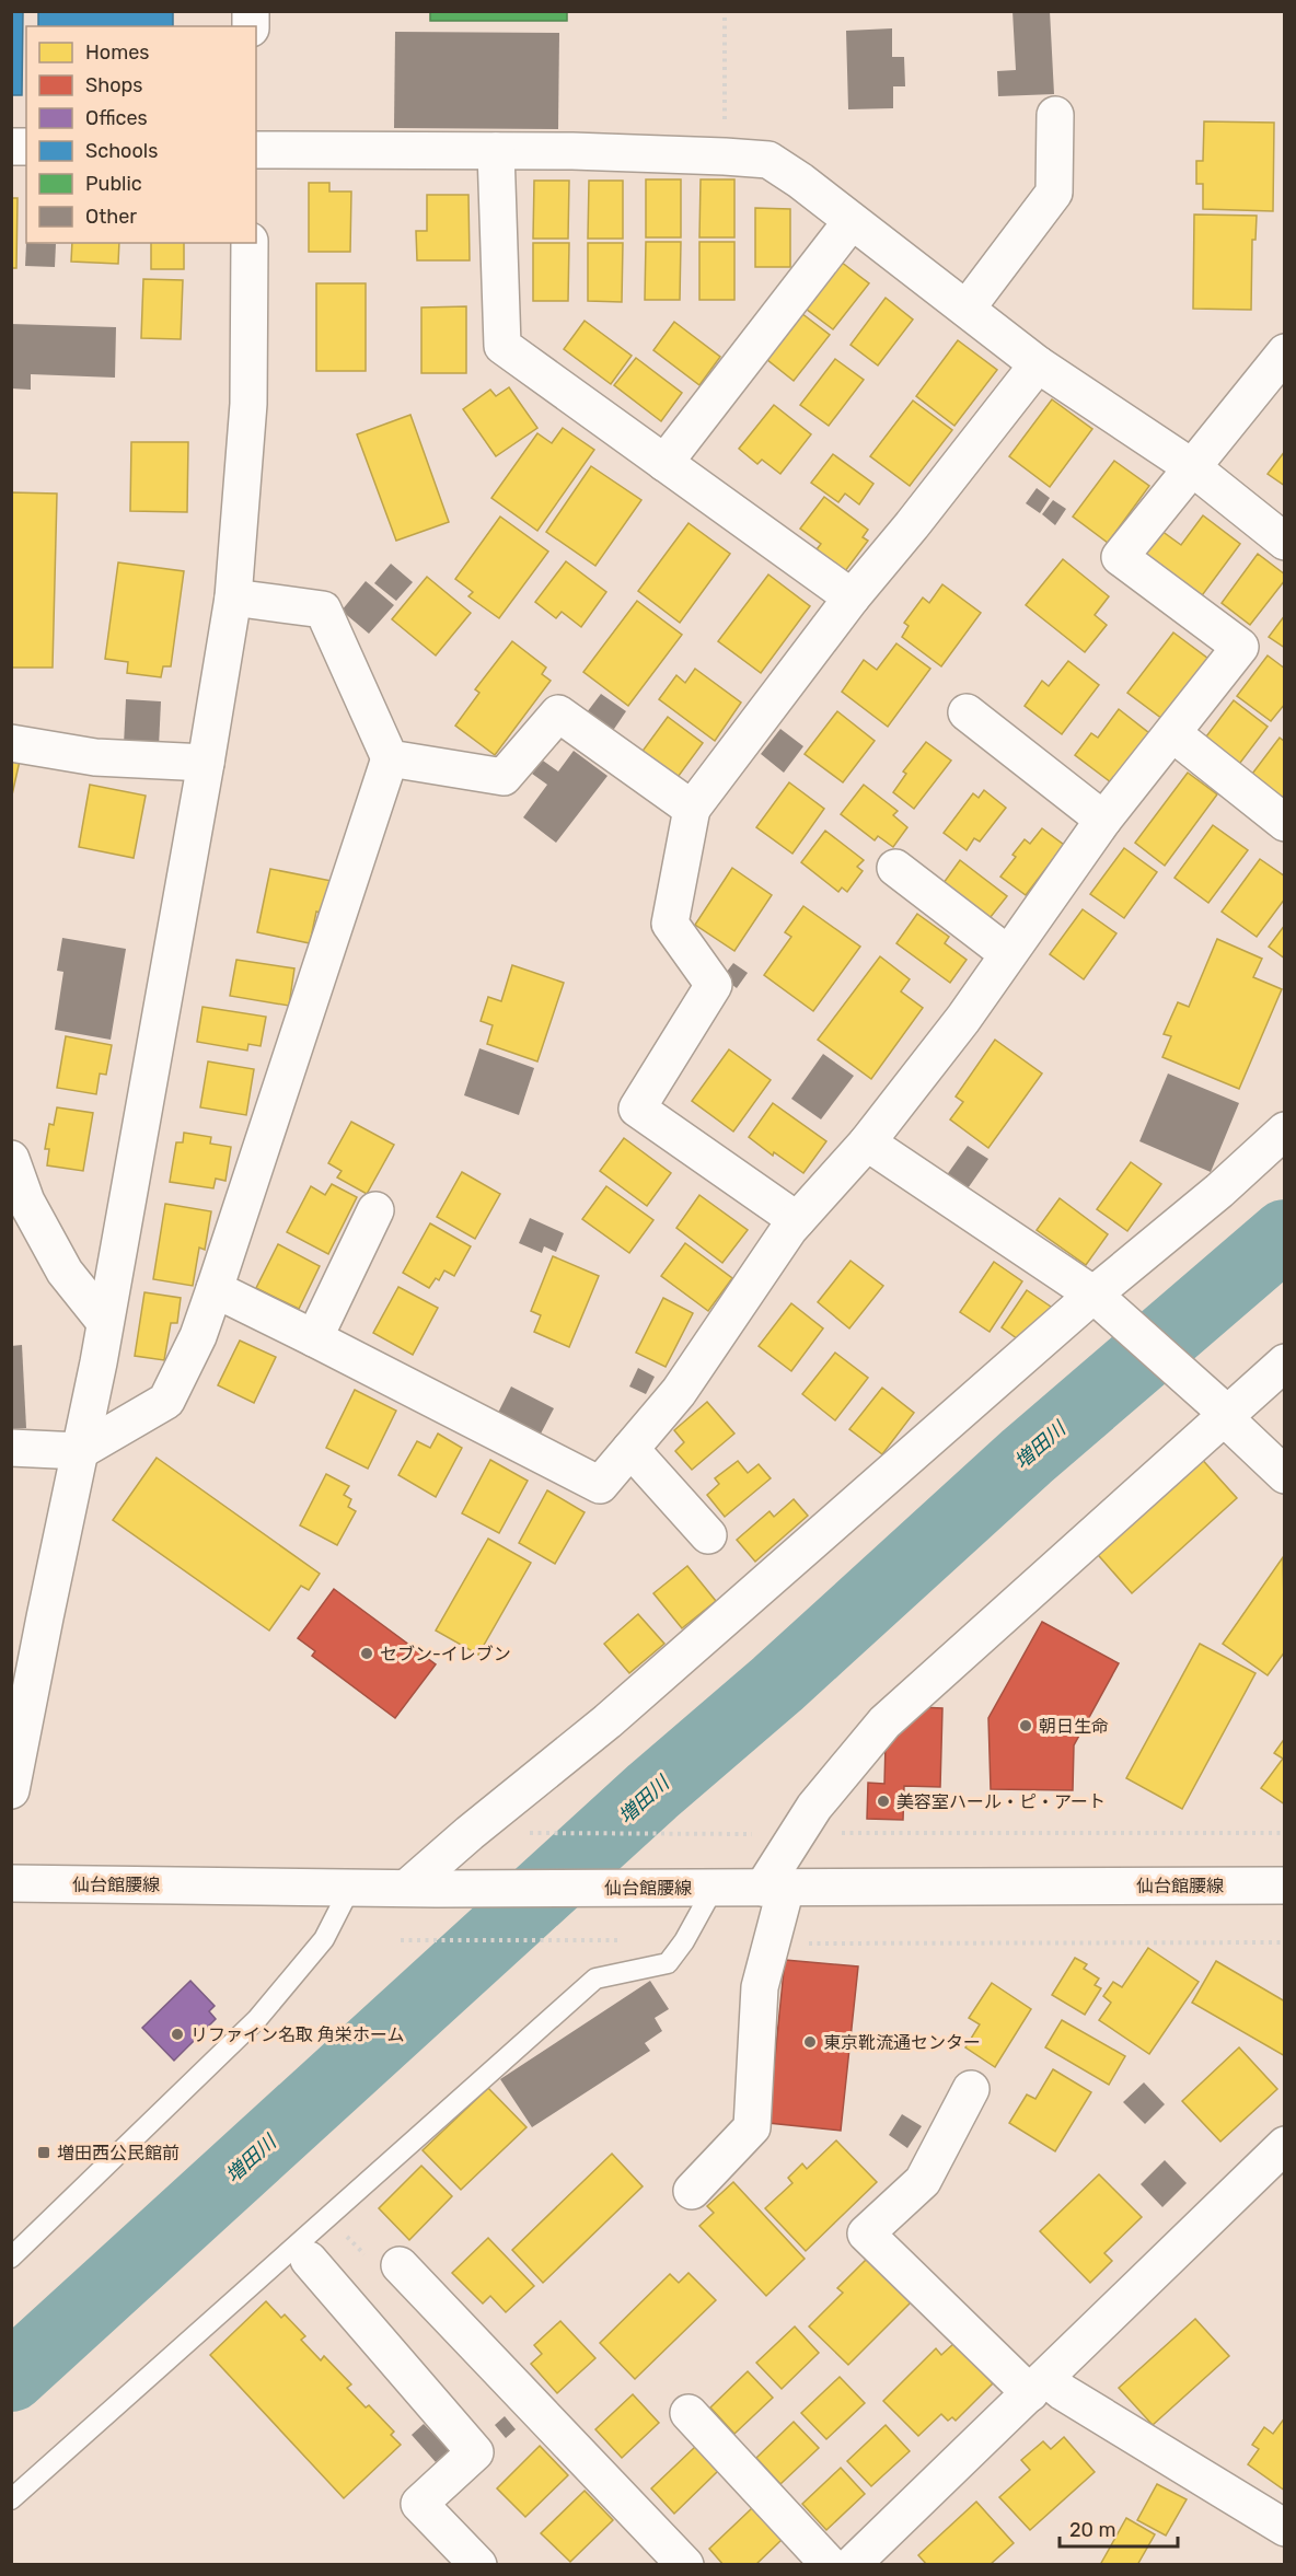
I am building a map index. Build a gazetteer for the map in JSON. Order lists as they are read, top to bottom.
{
  "streets": {
    "street": ["仙台館腰線"]
  },
  "water": ["増田川"],
  "places": {
    "other": [
      "セブン-イレブン",
      "朝日生命",
      "美容室ハール・ピ・アート",
      "リファイン名取 角栄ホーム",
      "東京靴流通センター"
    ],
    "transit": ["増田西公民館前"]
  },
  "legend": [
    "Homes",
    "Shops",
    "Offices",
    "Schools",
    "Public",
    "Other"
  ],
  "scale_bar": "20 m"
}
